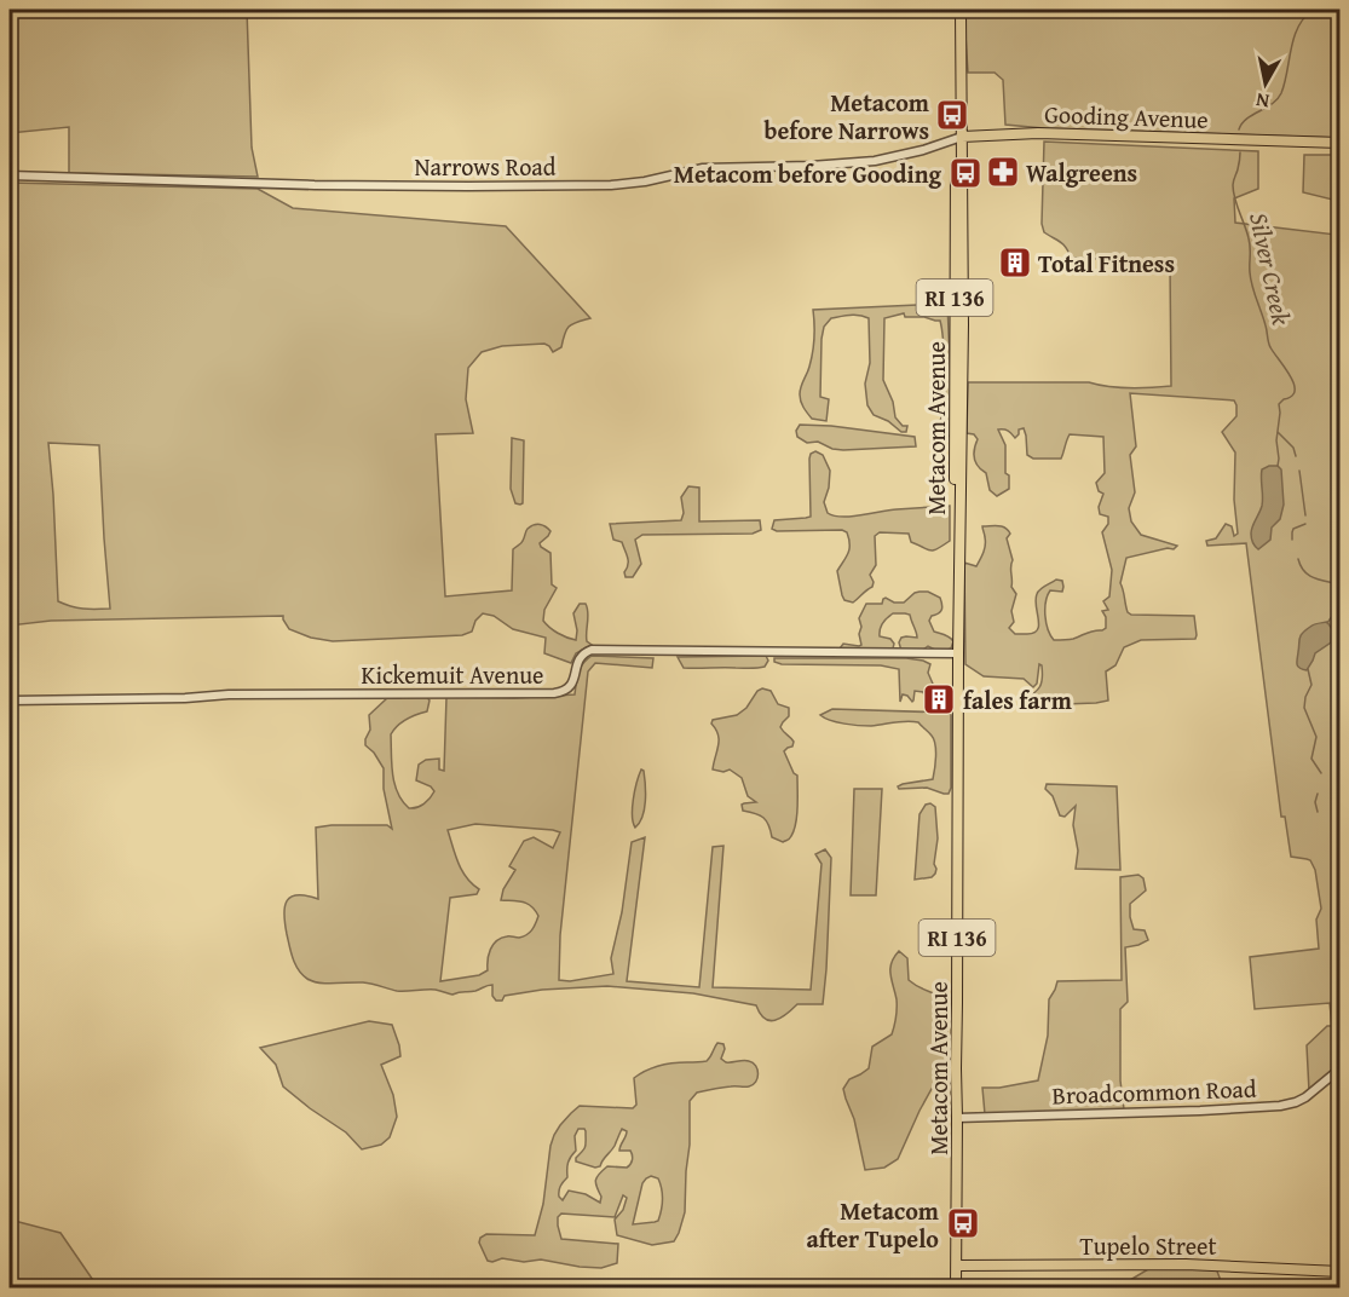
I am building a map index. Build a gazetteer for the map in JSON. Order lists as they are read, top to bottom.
{
  "streets": {
    "main road": [
      "Gooding Avenue",
      "RI 136",
      "Metacom Avenue",
      "Tupelo Street"
    ],
    "street": ["Narrows Road", "Kickemuit Avenue", "Broadcommon Road"]
  },
  "crossings": [
    ["Gooding Avenue", "Narrows Road"],
    ["Gooding Avenue", "Metacom Avenue"],
    ["Narrows Road", "Metacom Avenue"],
    ["Metacom Avenue", "Kickemuit Avenue"],
    ["Metacom Avenue", "Broadcommon Road"],
    ["Metacom Avenue", "Tupelo Street"]
  ],
  "water": ["Silver Creek"],
  "places": {
    "bus stop": ["Metacom before Narrows", "Metacom before Gooding", "Metacom after Tupelo"],
    "pharmacy": ["Walgreens"],
    "building": ["Total Fitness", "fales farm"]
  },
  "north": "bottom"
}
